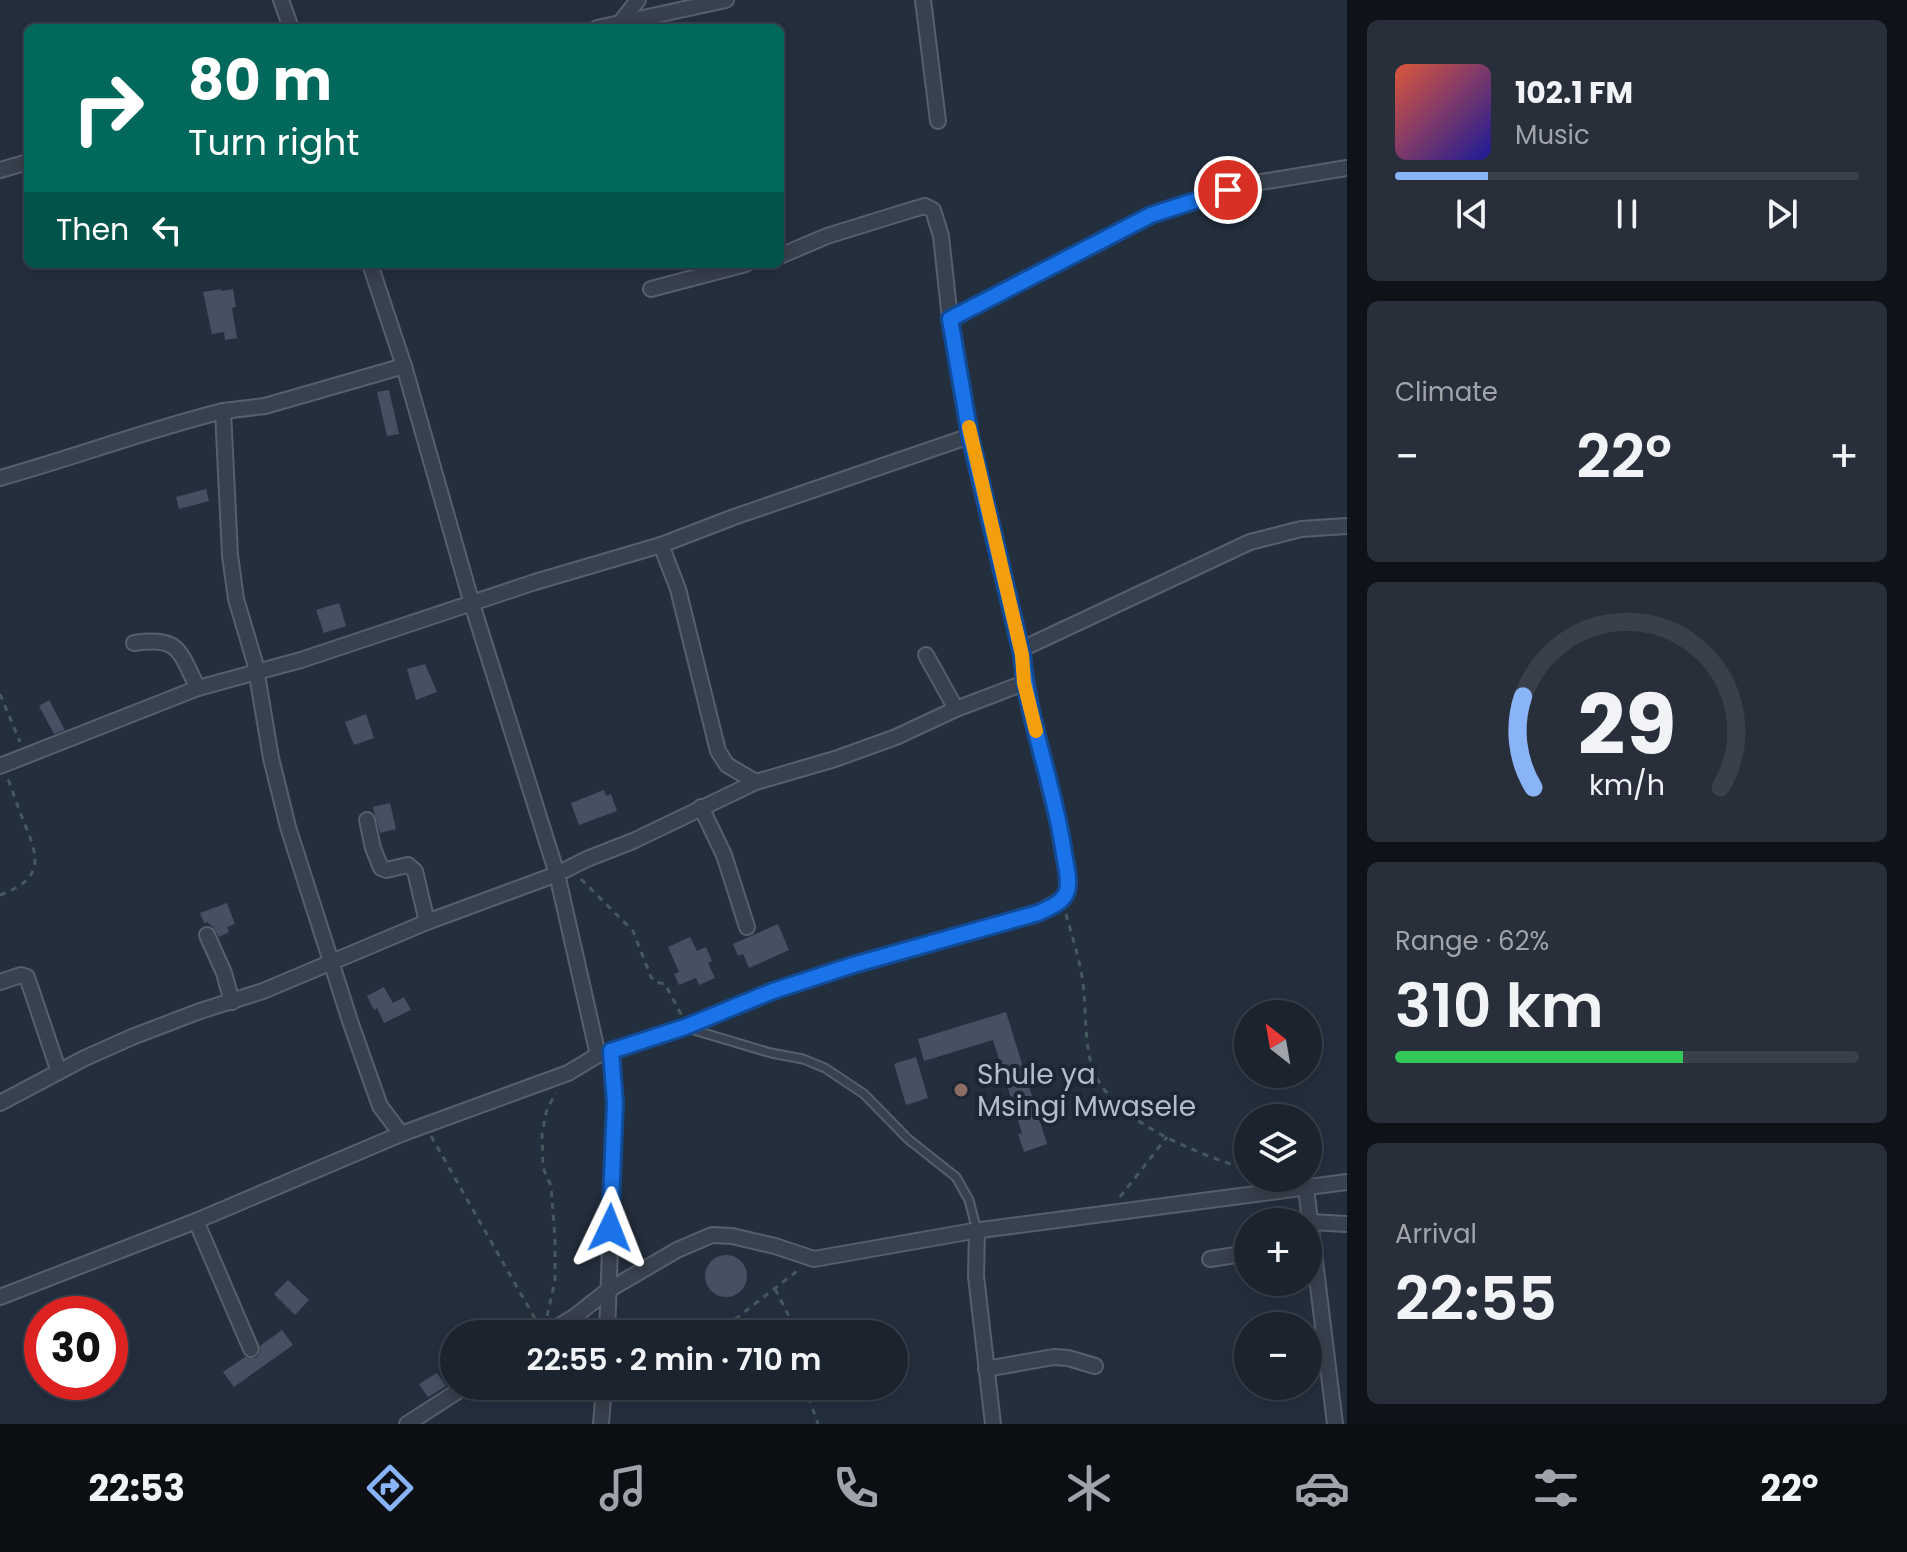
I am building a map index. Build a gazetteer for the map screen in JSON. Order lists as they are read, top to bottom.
{
  "places": ["Shule ya Msingi Mwasele"],
  "north": "top left",
  "page": {
    "turn": ["80 m", "Turn right"],
    "song": ["102.1 FM", "Music"],
    "then": "Then",
    "tile": [
      "Climate",
      ["Range · 62%", "310 km"],
      ["Arrival", "22:55"]
    ],
    "heat": ["−", "22°", "+"],
    "map_buttons": ["+", "−"],
    "limit": "30",
    "trip": "22:55 · 2 min · 710 m",
    "tabs": ["22:53", "22°"],
    "gauge": ["29", "km/h"]
  }
}
